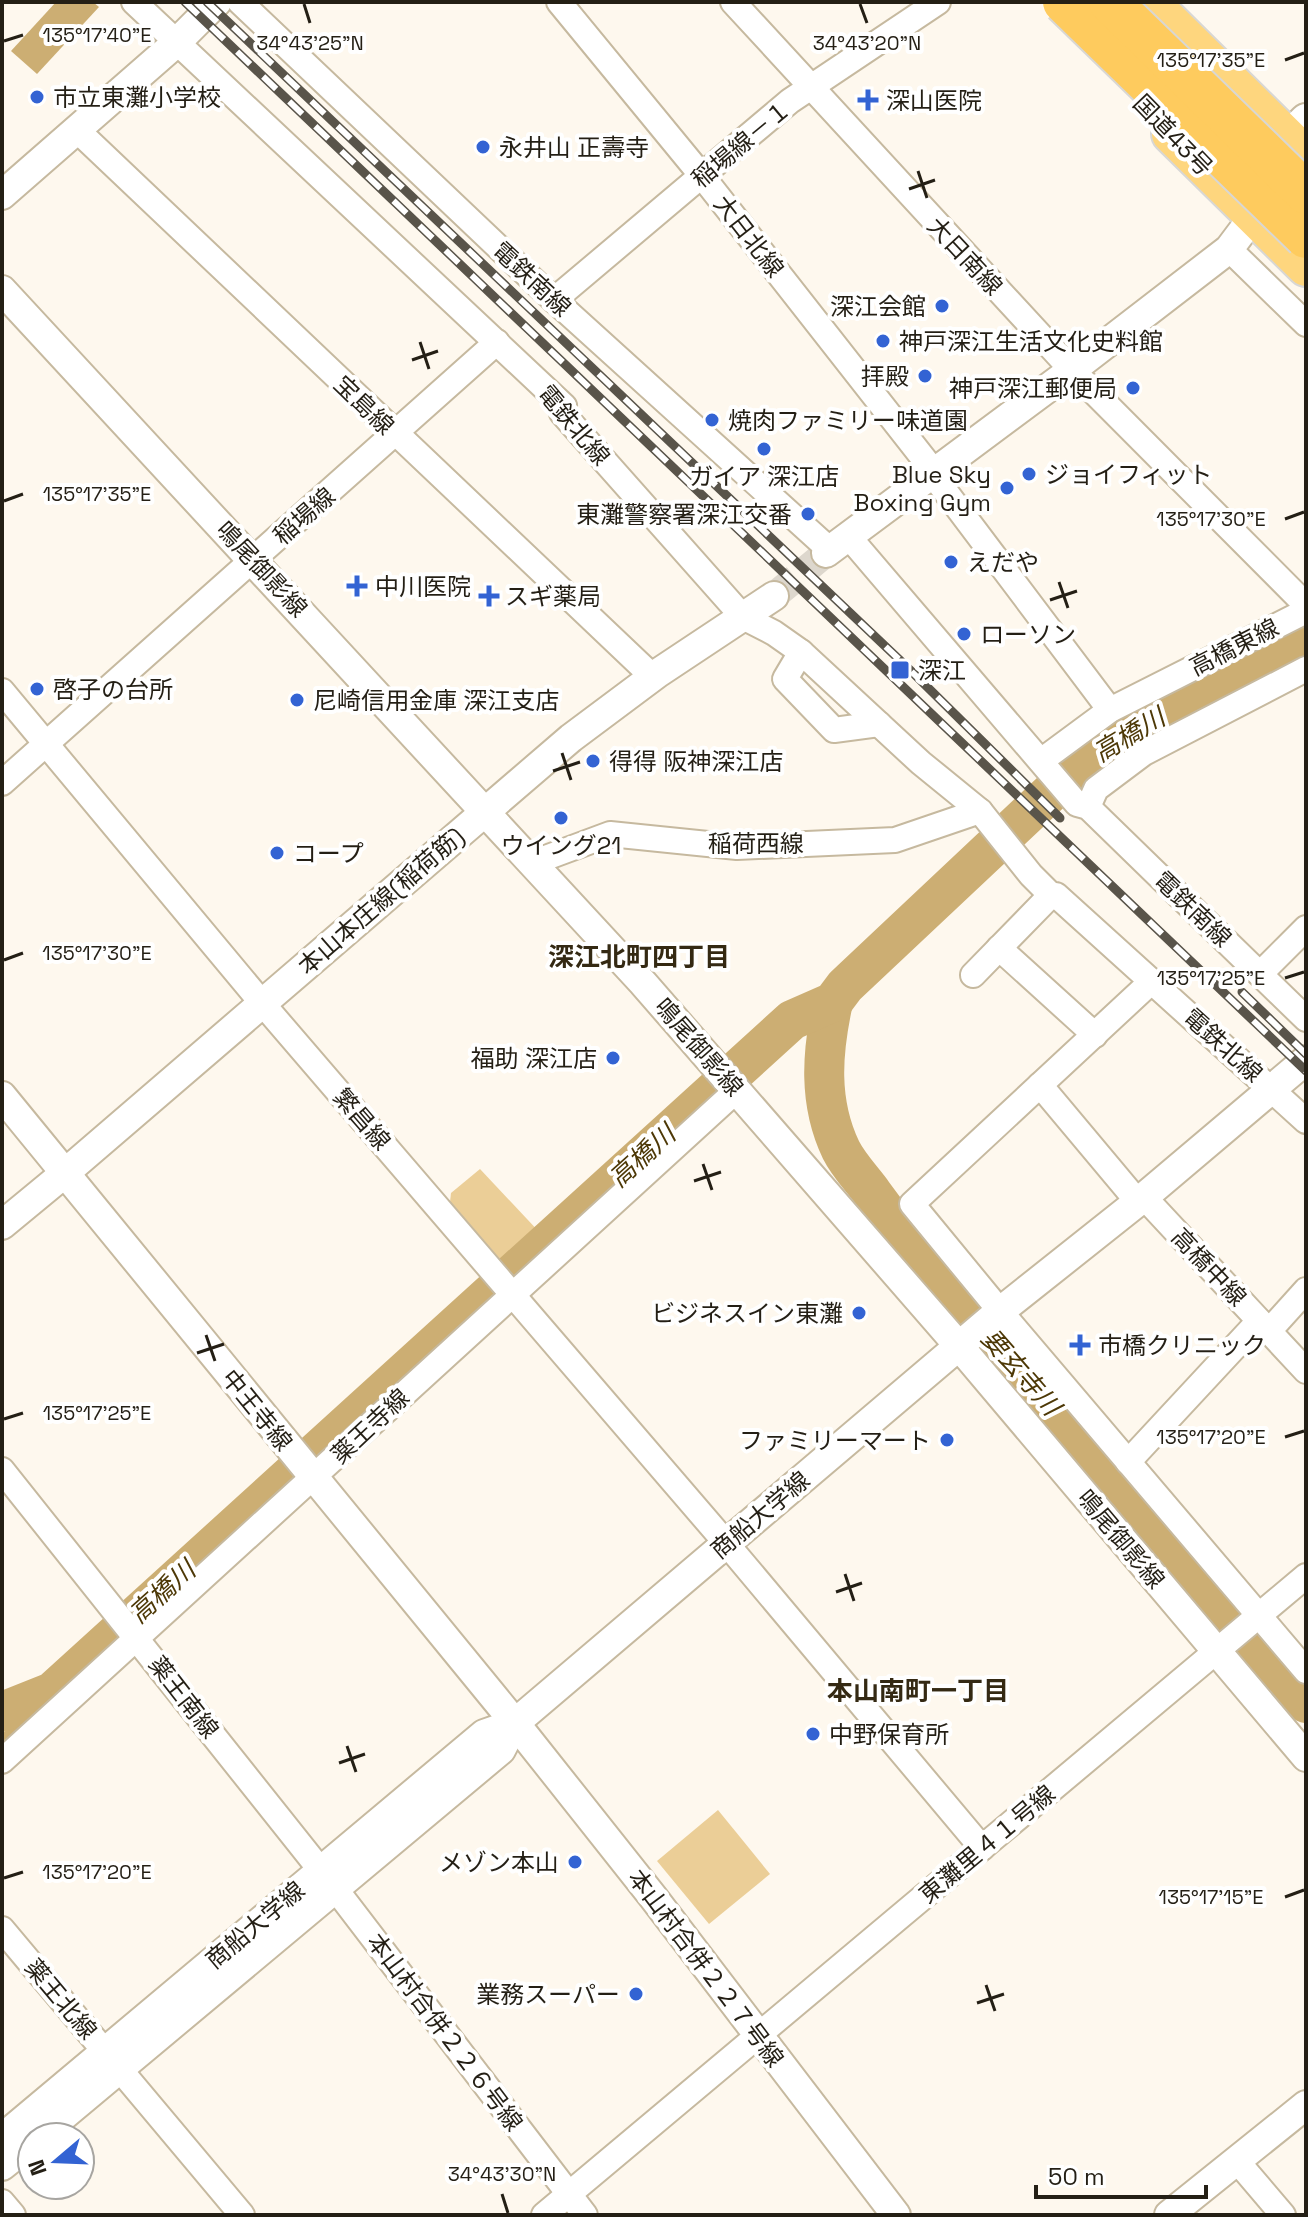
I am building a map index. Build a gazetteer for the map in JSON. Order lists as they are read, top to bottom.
{
  "streets": {
    "highway": ["国道43号"],
    "street": [
      "稲場線－１",
      "大日北線",
      "大日南線",
      "電鉄南線",
      "宝島線",
      "電鉄北線",
      "稲場線",
      "鳴尾御影線",
      "高橋東線",
      "稲荷西線",
      "本山本庄線(稲荷筋)",
      "繁昌線",
      "高橋中線",
      "中王寺線",
      "薬王寺線",
      "商船大学線",
      "薬王南線",
      "東灘里４１号線",
      "本山村合併２２７号線",
      "薬王北線",
      "本山村合併２２６号線"
    ]
  },
  "crossings": [
    ["稲場線－１", "大日北線"],
    ["稲場線－１", "大日南線"],
    ["稲場線－１", "電鉄南線"],
    ["大日北線", "高橋東線"],
    ["電鉄南線", "高橋東線"],
    ["宝島線", "稲場線"],
    ["宝島線", "本山本庄線(稲荷筋)"],
    ["電鉄北線", "稲場線"],
    ["電鉄北線", "稲荷西線"],
    ["電鉄北線", "本山本庄線(稲荷筋)"],
    ["稲場線", "鳴尾御影線"],
    ["稲場線", "繁昌線"],
    ["鳴尾御影線", "稲荷西線"],
    ["鳴尾御影線", "本山本庄線(稲荷筋)"],
    ["鳴尾御影線", "高橋中線"],
    ["鳴尾御影線", "薬王寺線"],
    ["鳴尾御影線", "商船大学線"],
    ["鳴尾御影線", "東灘里４１号線"],
    ["本山本庄線(稲荷筋)", "繁昌線"],
    ["本山本庄線(稲荷筋)", "中王寺線"],
    ["繁昌線", "薬王寺線"],
    ["繁昌線", "商船大学線"],
    ["繁昌線", "東灘里４１号線"],
    ["中王寺線", "薬王寺線"],
    ["中王寺線", "商船大学線"],
    ["中王寺線", "本山村合併２２７号線"],
    ["薬王寺線", "薬王南線"],
    ["商船大学線", "薬王南線"],
    ["商船大学線", "本山村合併２２７号線"],
    ["商船大学線", "薬王北線"],
    ["商船大学線", "本山村合併２２６号線"],
    ["薬王南線", "本山村合併２２６号線"],
    ["東灘里４１号線", "本山村合併２２７号線"],
    ["東灘里４１号線", "本山村合併２２６号線"]
  ],
  "districts": ["深江北町四丁目", "本山南町一丁目"],
  "water": ["高橋川", "要玄寺川"],
  "places": {
    "other": [
      "市立東灘小学校",
      "永井山 正壽寺",
      "深江会館",
      "神戸深江生活文化史料館",
      "拝殿",
      "神戸深江郵便局",
      "焼肉ファミリー味道園",
      "ガイア 深江店",
      "ジョイフィット",
      "Blue Sky Boxing Gym",
      "東灘警察署深江交番",
      "えだや",
      "ローソン",
      "啓子の台所",
      "尼崎信用金庫 深江支店",
      "得得 阪神深江店",
      "ウイング21",
      "コープ",
      "福助 深江店",
      "ビジネスイン東灘",
      "ファミリーマート",
      "中野保育所",
      "メゾン本山",
      "業務スーパー"
    ],
    "health": [
      "深山医院",
      "中川医院",
      "スギ薬局",
      "市橋クリニック"
    ],
    "transit": ["深江"]
  },
  "scale_bar": "50 m",
  "north": "left",
  "coordinates": [
    "135°17'40\"E",
    "34°43'25\"N",
    "34°43'20\"N",
    "135°17'35\"E",
    "135°17'30\"E",
    "135°17'25\"E",
    "135°17'20\"E",
    "135°17'15\"E",
    "34°43'30\"N"
  ]
}
